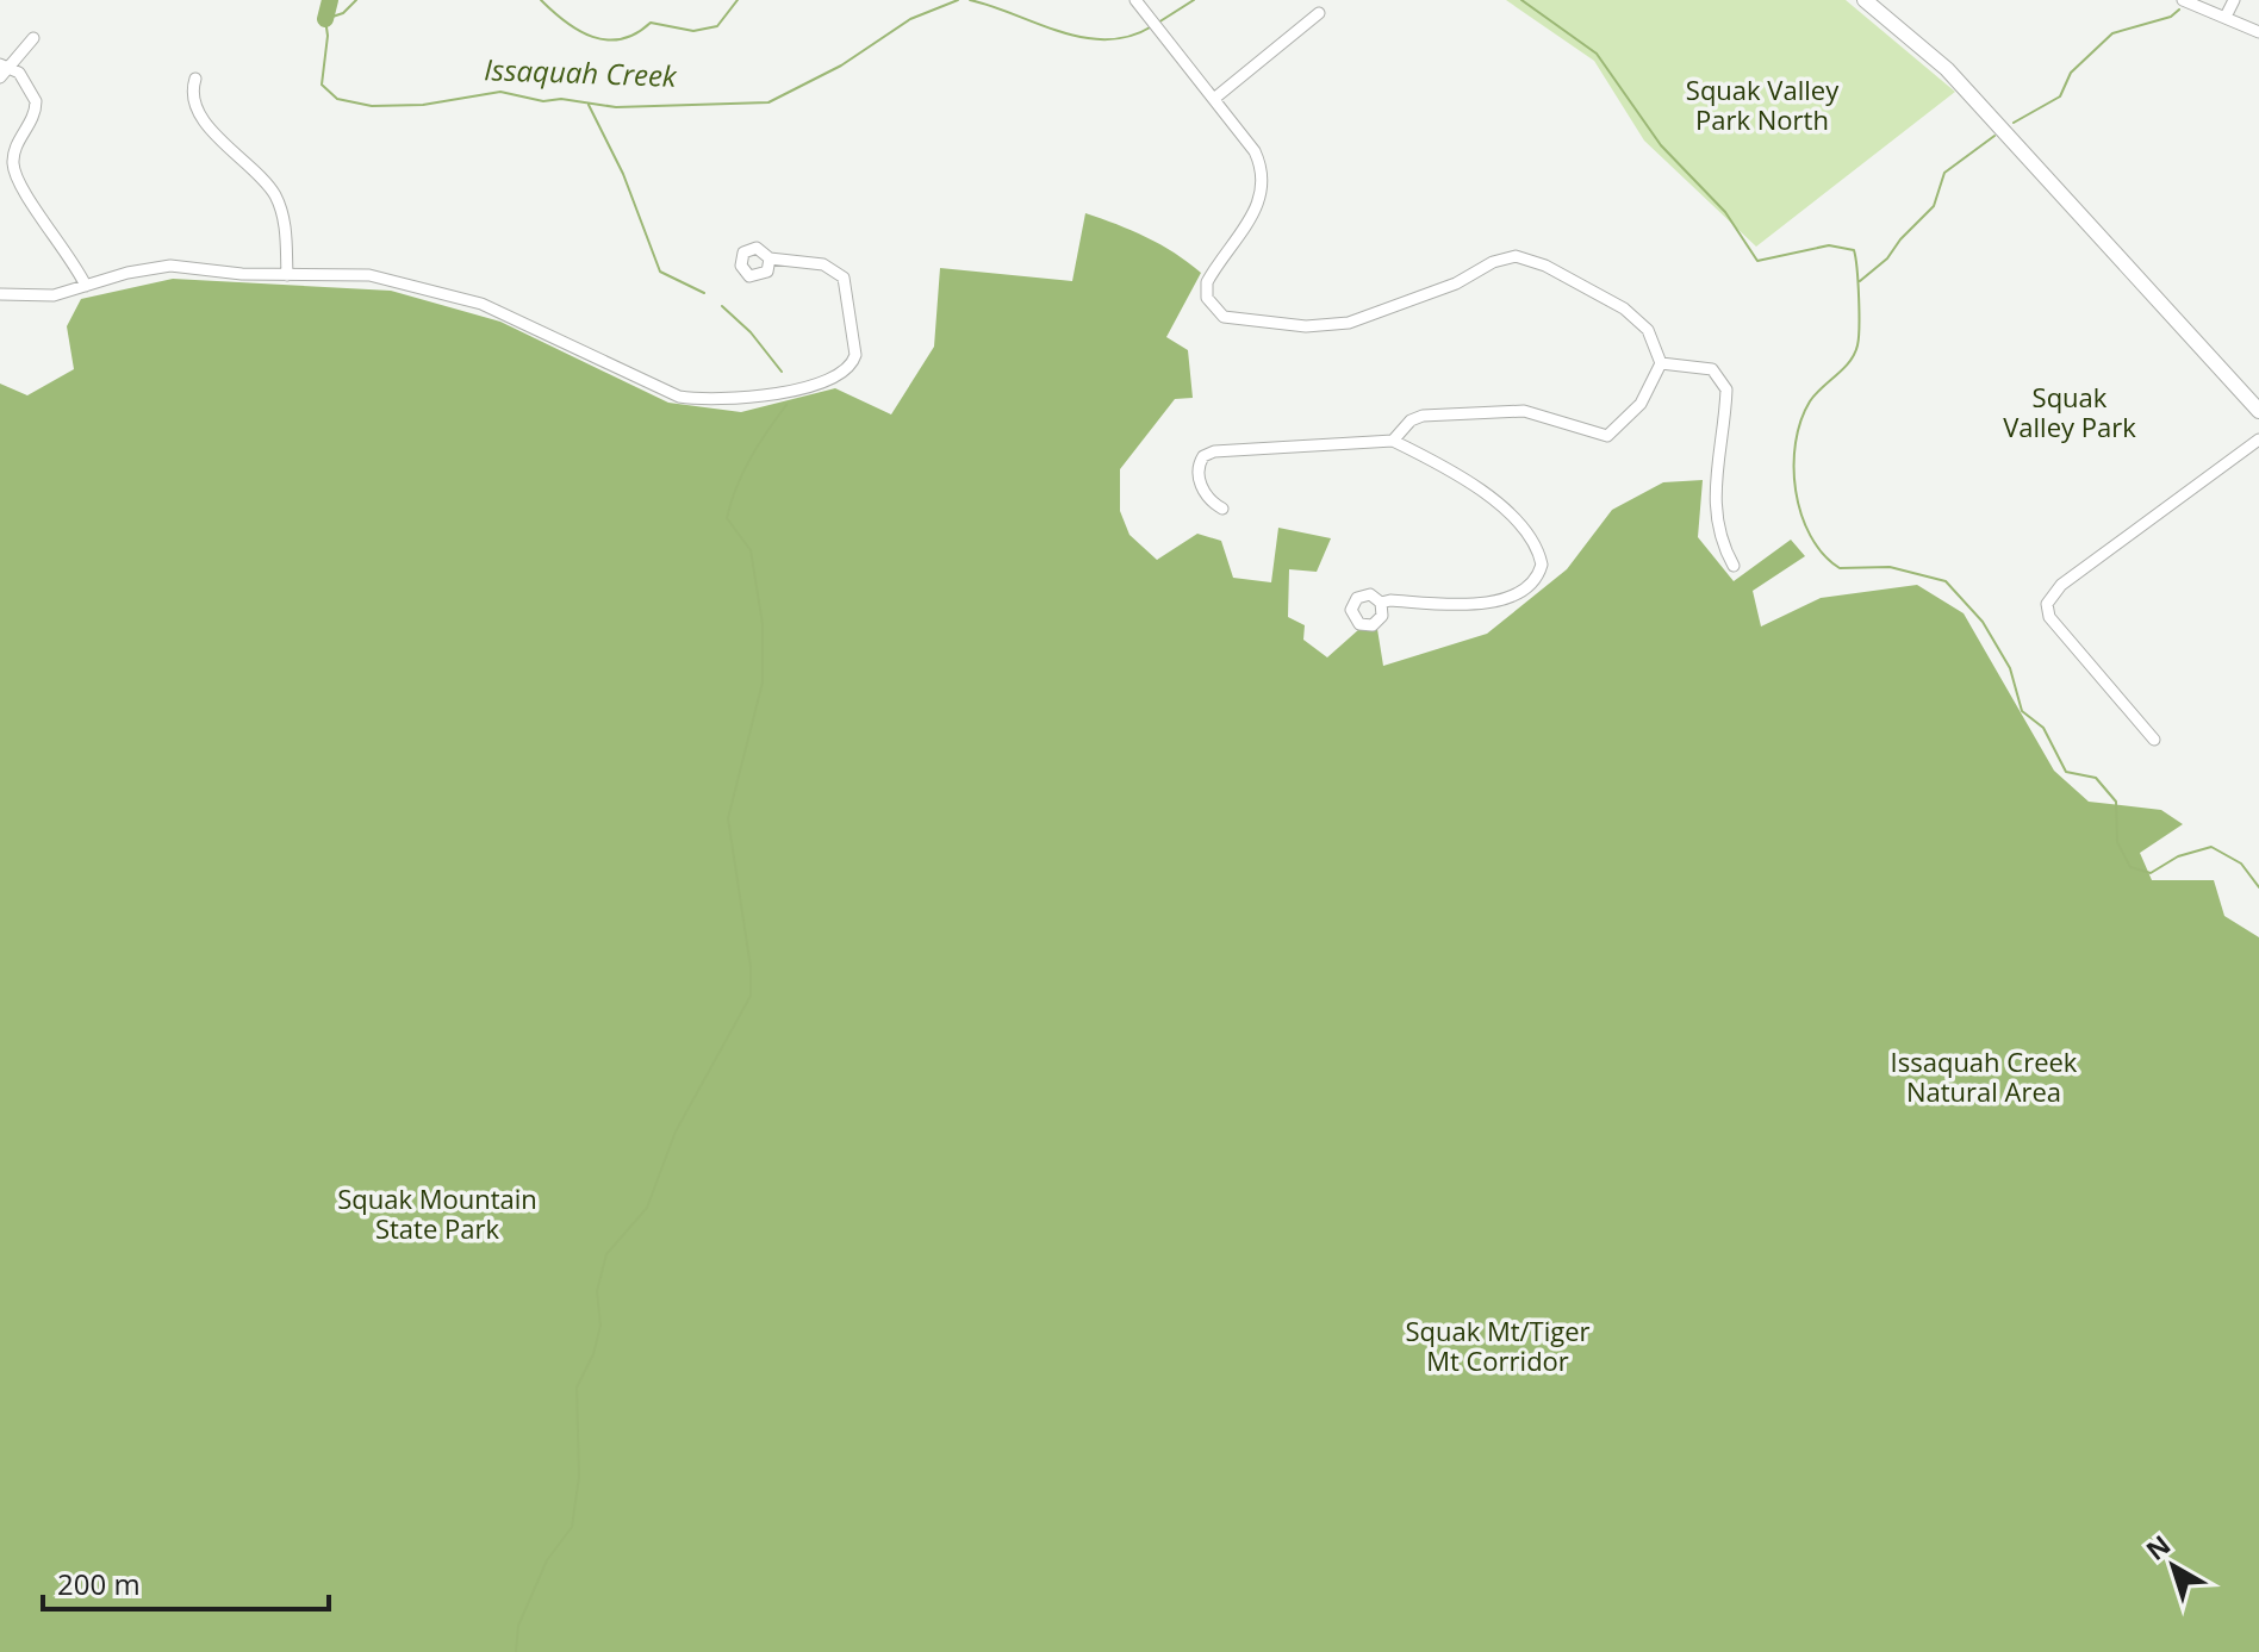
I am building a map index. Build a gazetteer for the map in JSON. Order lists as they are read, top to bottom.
{
  "water": ["Issaquah Creek"],
  "parks": [
    "Squak Valley Park North",
    "Squak Valley Park",
    "Issaquah Creek Natural Area",
    "Squak Mountain State Park",
    "Squak Mt/Tiger Mt Corridor"
  ],
  "scale_bar": "200 m",
  "north": "top left"
}
